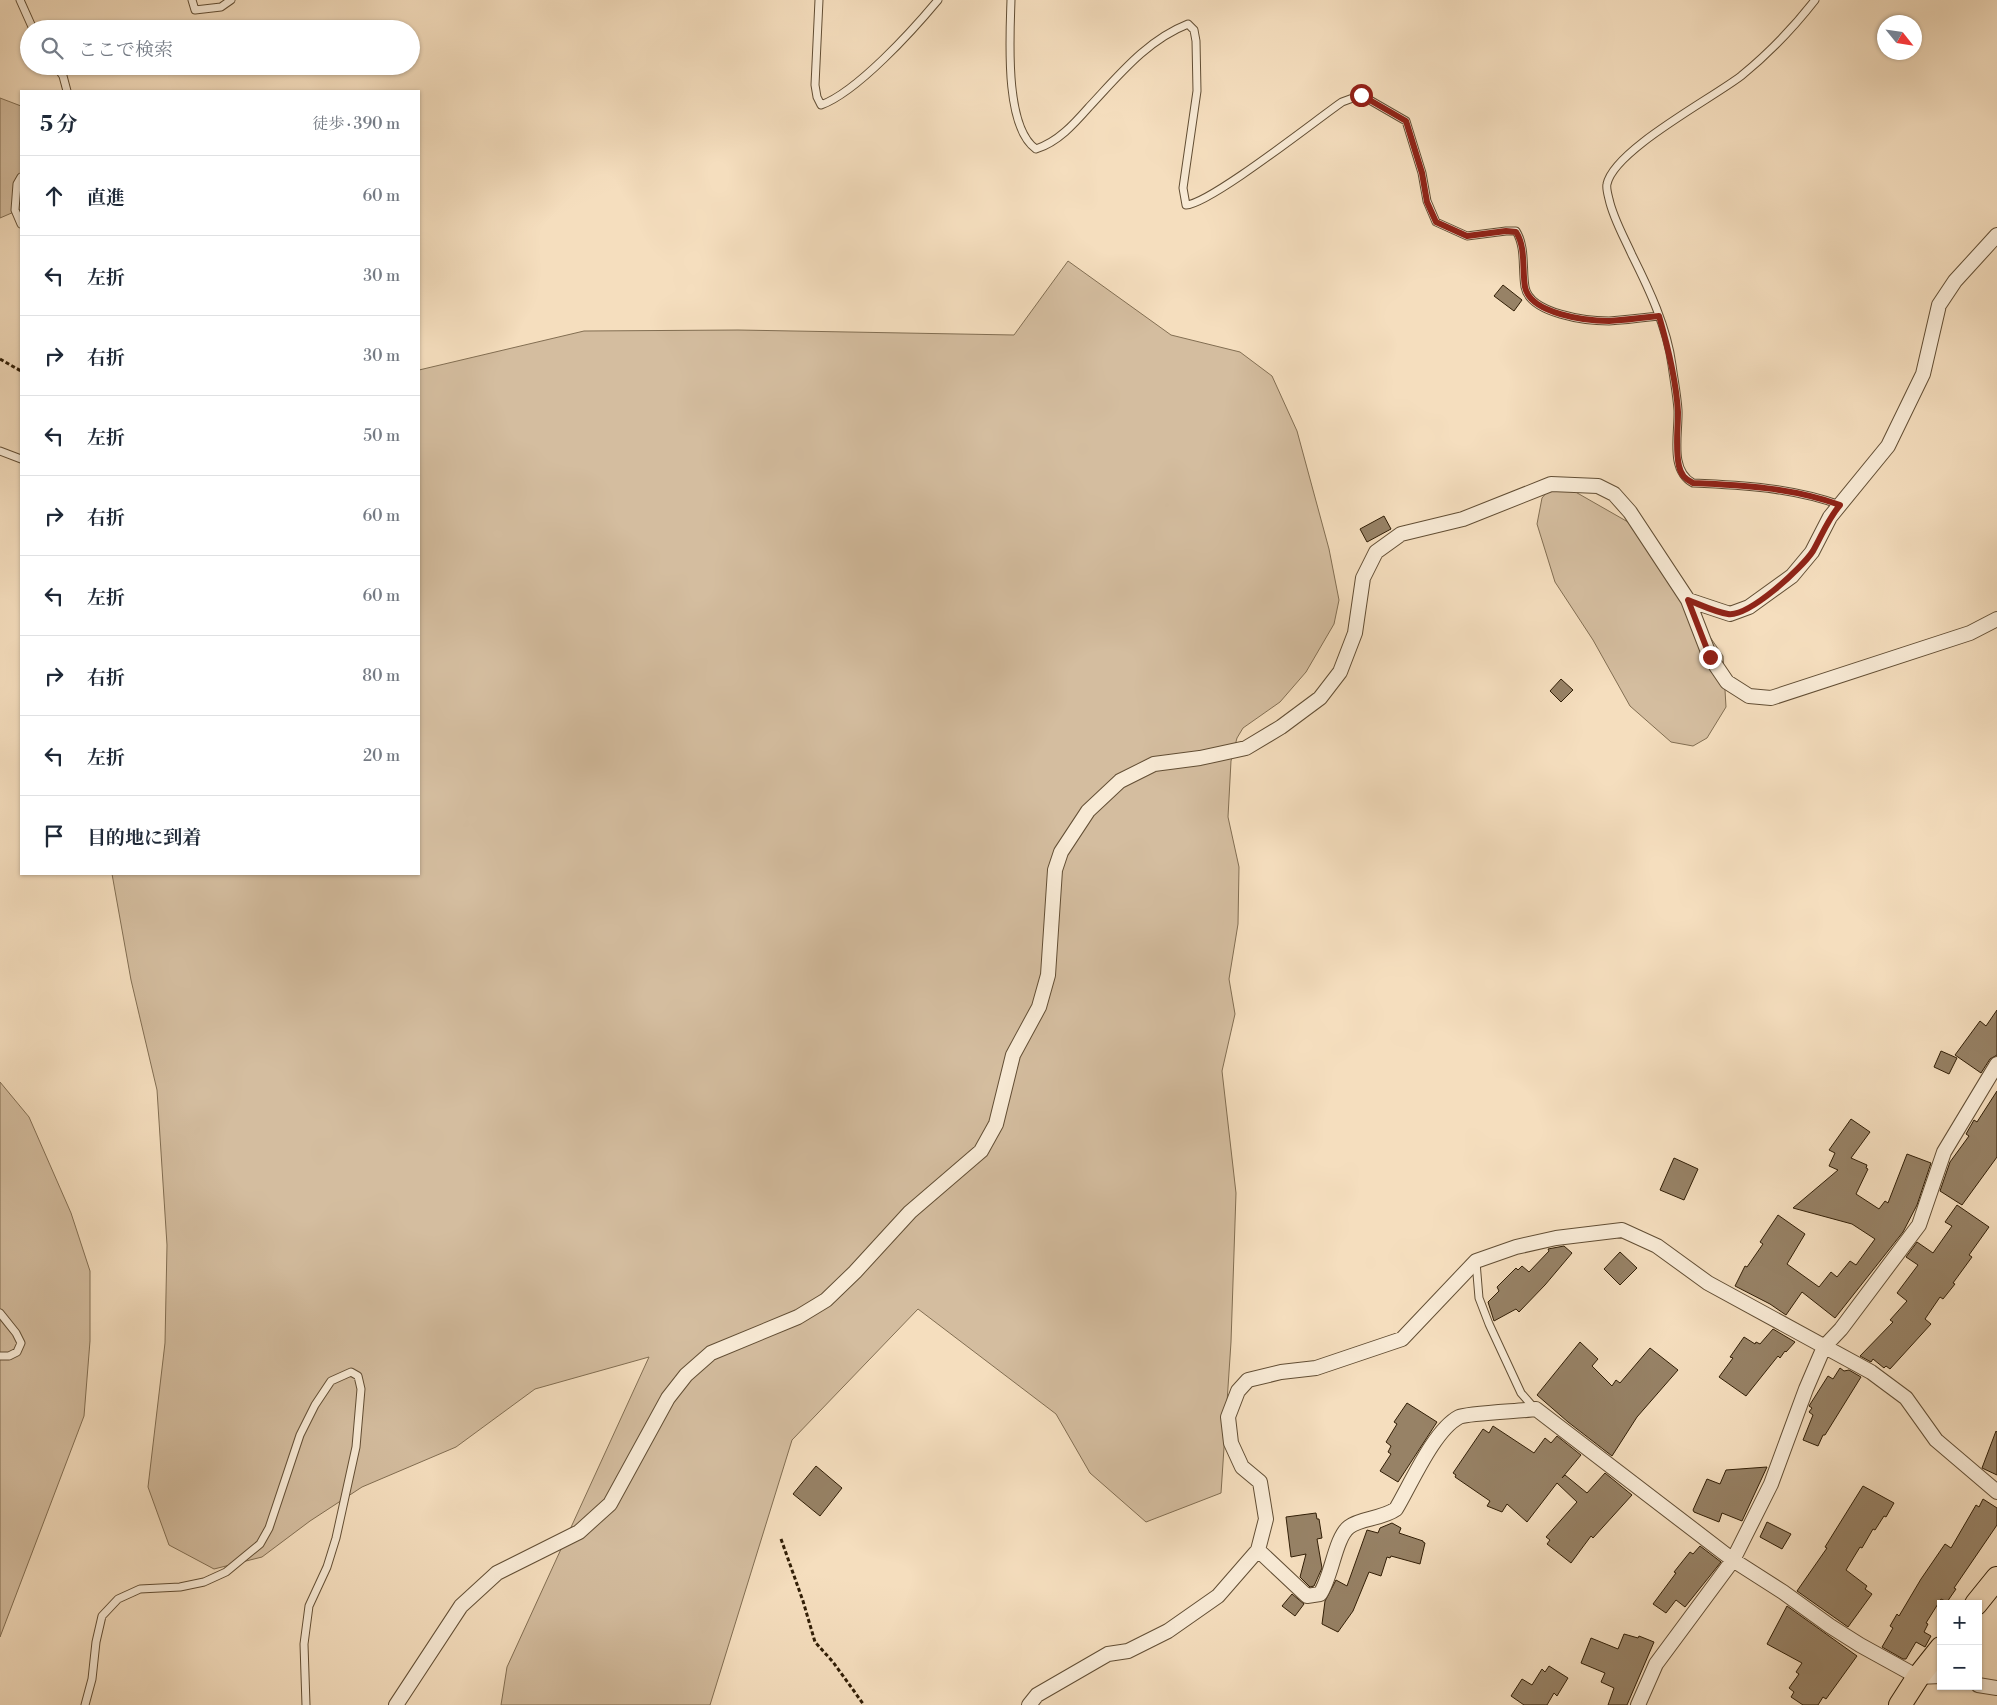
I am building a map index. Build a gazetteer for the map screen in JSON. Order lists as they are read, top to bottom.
{
  "north": "bottom right",
  "page": {
    "search": "ここで検索",
    "heading": ["5 分", "徒歩 · 390 m"],
    "list": [
      ["直進", "60 m"],
      ["左折", "30 m"],
      ["右折", "30 m"],
      ["左折", "50 m"],
      ["右折", "60 m"],
      ["左折", "60 m"],
      ["右折", "80 m"],
      ["左折", "20 m"],
      "目的地に到着"
    ],
    "map_buttons": ["+", "−"]
  }
}
